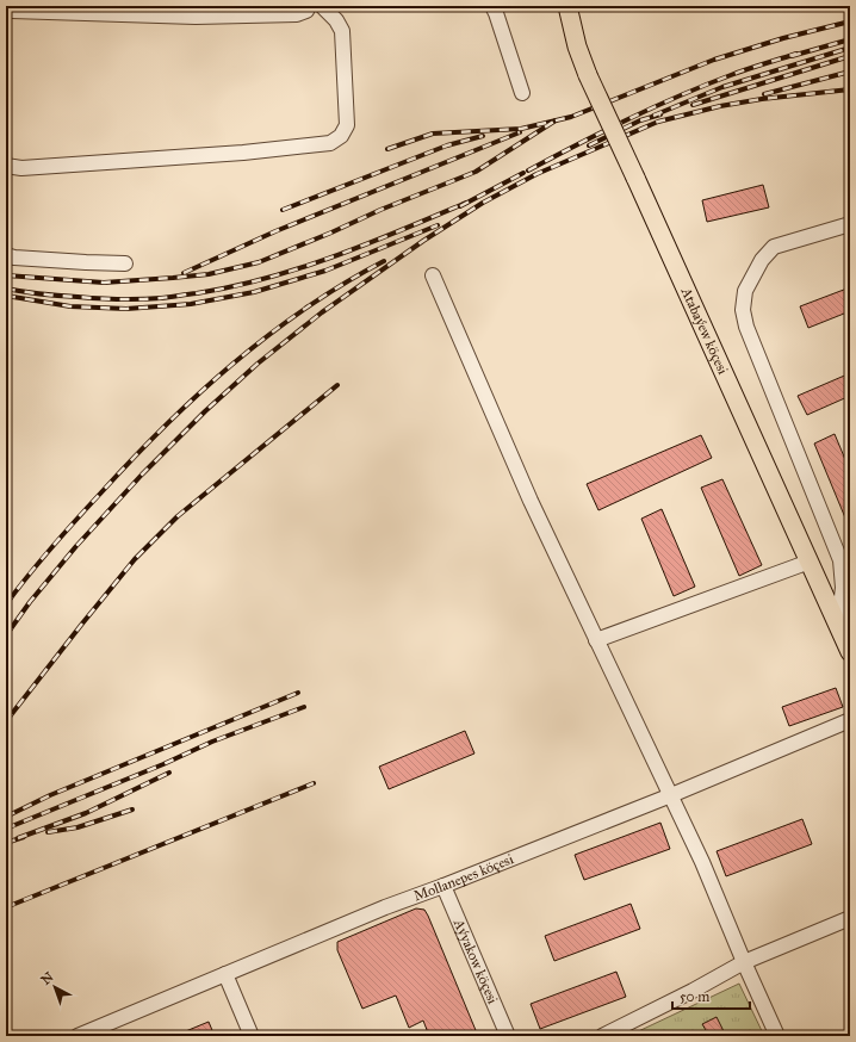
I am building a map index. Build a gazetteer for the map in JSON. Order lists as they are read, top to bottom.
{
  "streets": {
    "main road": ["Atabaýew köçesi"],
    "street": ["Mollanepes köçesi", "Aýyakow köçesi"]
  },
  "crossings": [
    ["Mollanepes köçesi", "Aýyakow köçesi"]
  ],
  "scale_bar": "50 m",
  "north": "top left"
}
